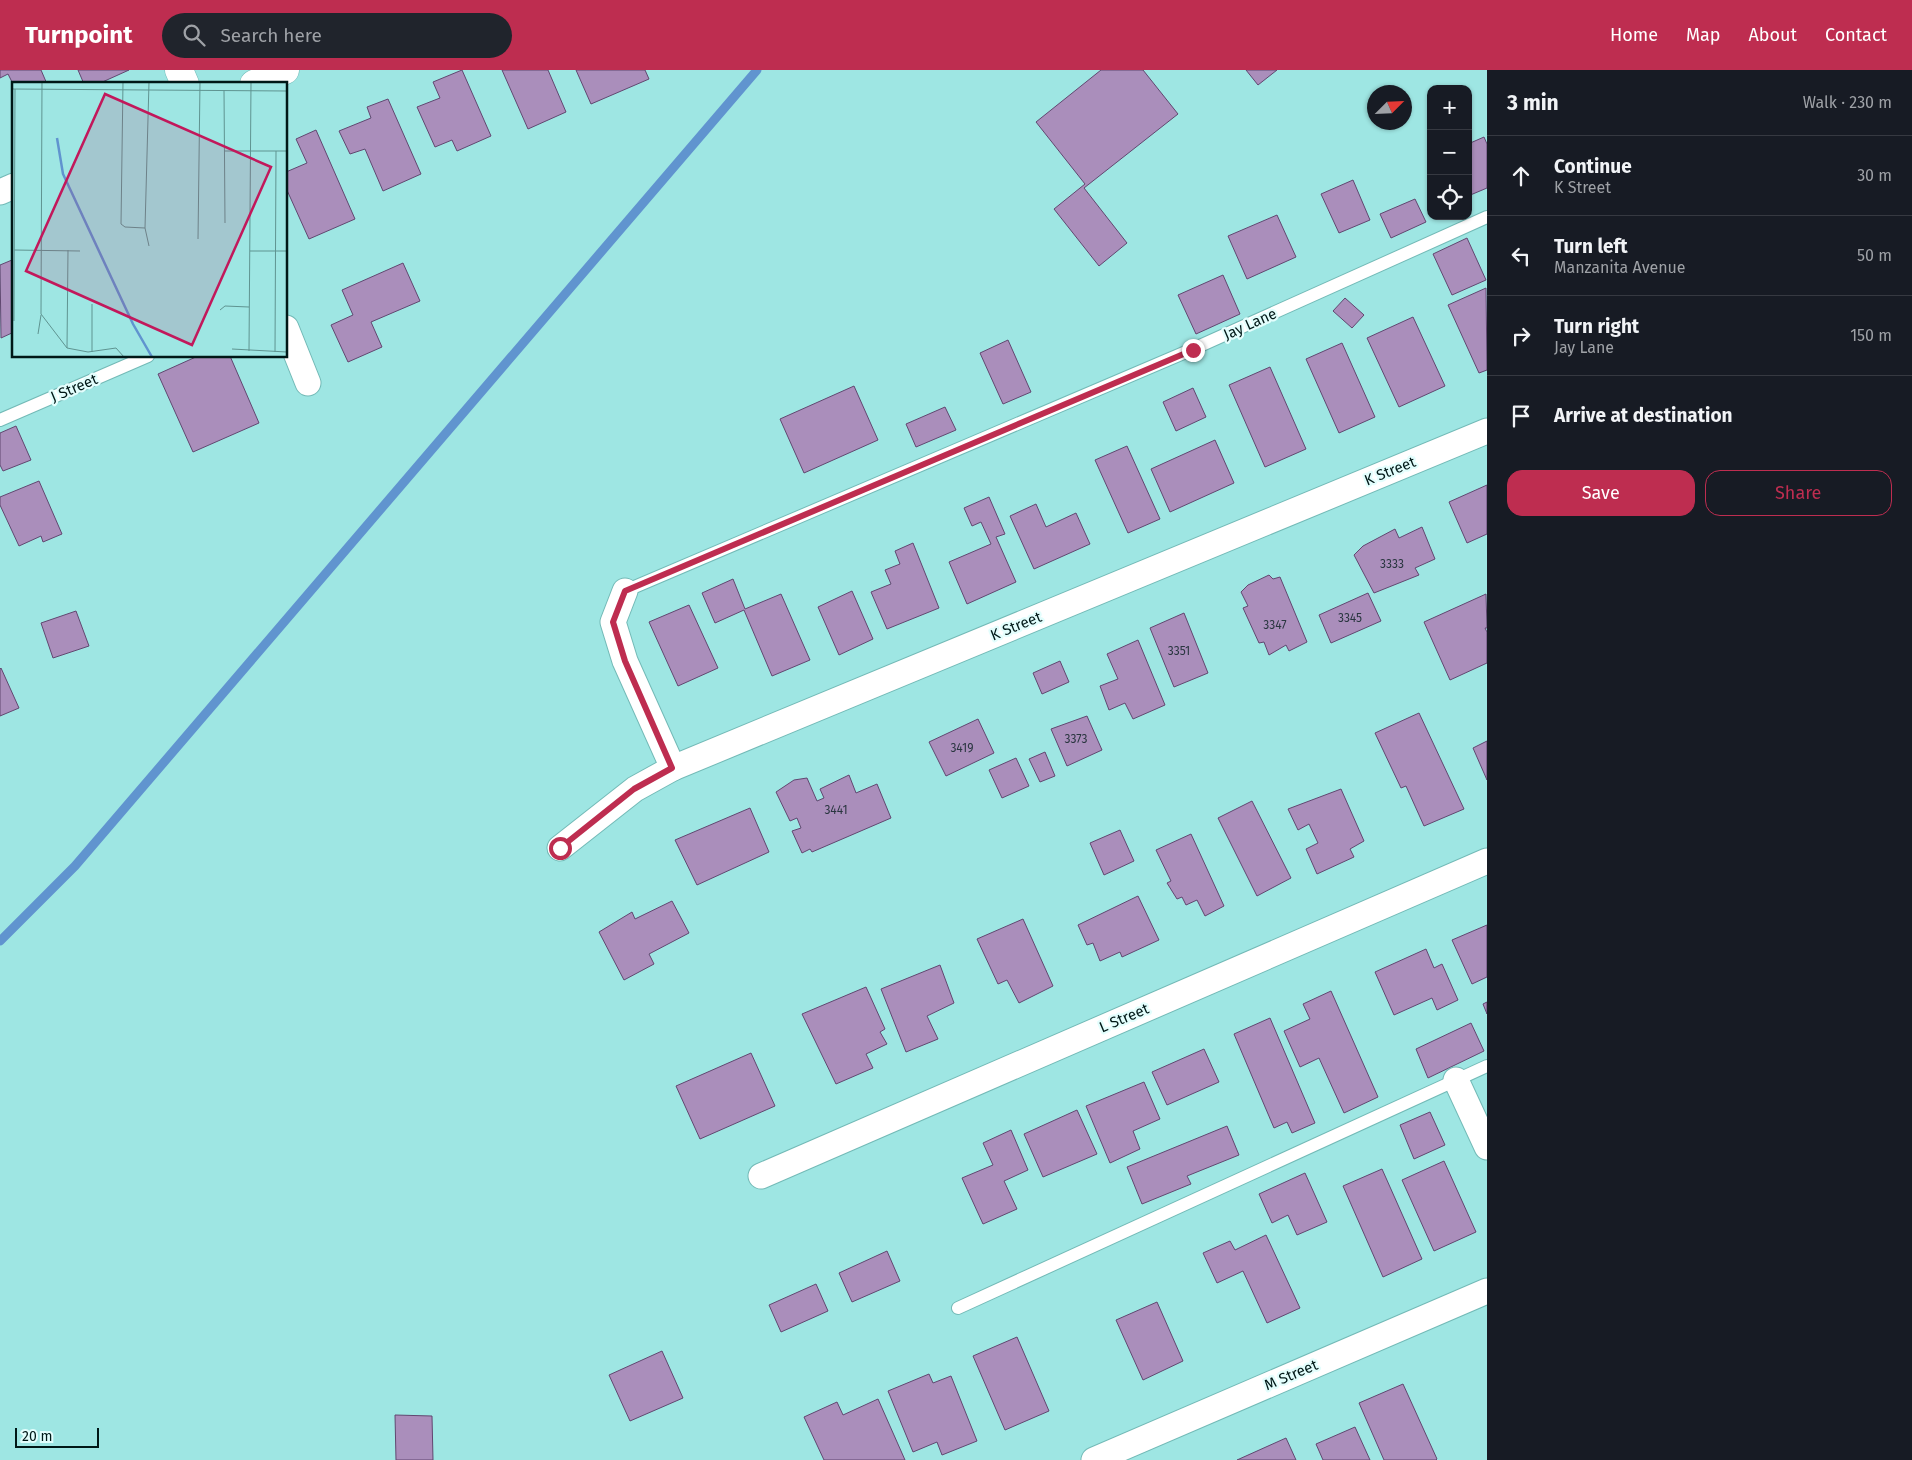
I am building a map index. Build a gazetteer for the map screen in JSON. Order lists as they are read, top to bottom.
{
  "streets": {
    "street": ["K Street", "L Street", "M Street"],
    "lane": ["Jay Lane", "J Street"]
  },
  "house_numbers": [
    "3333",
    "3345",
    "3347",
    "3351",
    "3373",
    "3419",
    "3441"
  ],
  "scale_bar": "20 m",
  "north": "top right",
  "page": {
    "header": "Turnpoint",
    "search": "Search here",
    "nav": [
      "Home",
      "Map",
      "About",
      "Contact"
    ],
    "heading": ["3 min", "Walk · 230 m"],
    "map_buttons": ["+", "−"],
    "list": [
      ["Continue", "K Street", "30 m"],
      ["Turn left", "Manzanita Avenue", "50 m"],
      ["Turn right", "Jay Lane", "150 m"],
      "Arrive at destination"
    ],
    "buttons": ["Save", "Share"],
    "scale": "20 m"
  }
}
